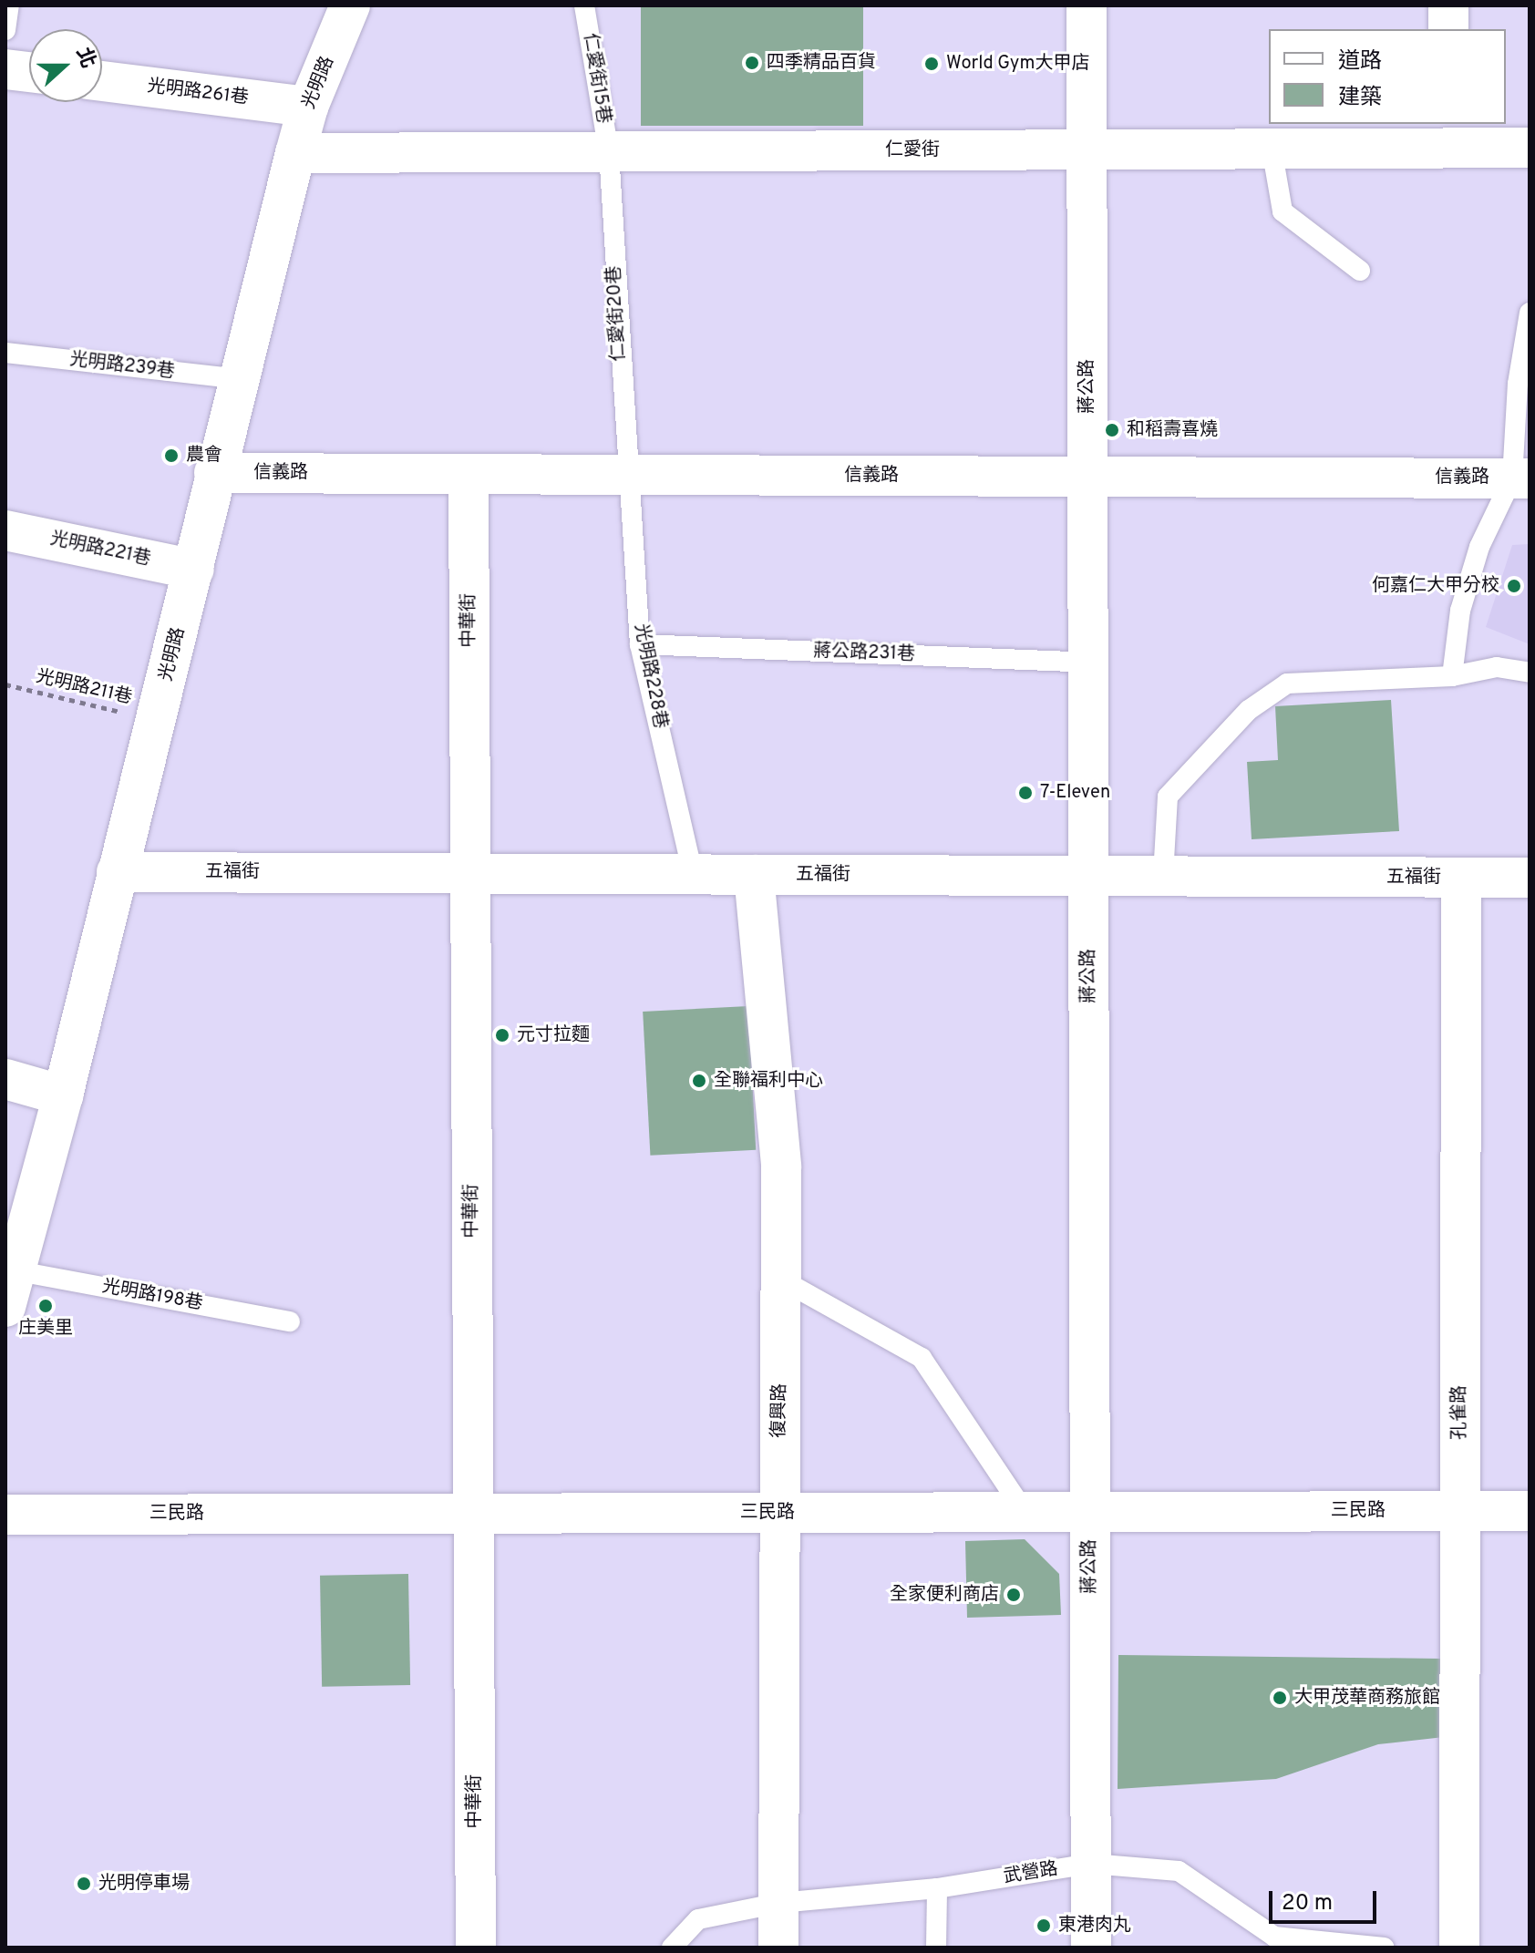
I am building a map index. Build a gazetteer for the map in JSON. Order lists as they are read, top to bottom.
{
  "streets": {
    "street": [
      "光明路",
      "光明路261巷",
      "仁愛街",
      "蔣公路",
      "信義路",
      "光明路221巷",
      "中華街",
      "五福街",
      "復興路",
      "孔雀路",
      "三民路"
    ],
    "lane": [
      "仁愛街15巷",
      "仁愛街20巷",
      "光明路239巷",
      "蔣公路231巷",
      "光明路228巷",
      "光明路198巷",
      "武營路"
    ],
    "path": ["光明路211巷"]
  },
  "crossings": [
    ["仁愛街15巷", "仁愛街"],
    ["仁愛街15巷", "仁愛街20巷"],
    ["光明路", "光明路261巷"],
    ["光明路", "仁愛街"],
    ["光明路", "光明路239巷"],
    ["光明路", "信義路"],
    ["光明路", "光明路221巷"],
    ["光明路", "光明路211巷"],
    ["光明路", "五福街"],
    ["光明路", "光明路198巷"],
    ["仁愛街", "仁愛街20巷"],
    ["仁愛街", "蔣公路"],
    ["仁愛街20巷", "信義路"],
    ["仁愛街20巷", "光明路228巷"],
    ["蔣公路", "信義路"],
    ["蔣公路", "蔣公路231巷"],
    ["蔣公路", "五福街"],
    ["蔣公路", "三民路"],
    ["蔣公路", "武營路"],
    ["信義路", "中華街"],
    ["信義路", "光明路228巷"],
    ["中華街", "五福街"],
    ["中華街", "三民路"],
    ["蔣公路231巷", "光明路228巷"],
    ["光明路228巷", "五福街"],
    ["五福街", "復興路"],
    ["五福街", "孔雀路"],
    ["復興路", "三民路"],
    ["復興路", "武營路"],
    ["孔雀路", "三民路"]
  ],
  "places": [
    "四季精品百貨",
    "World Gym大甲店",
    "和稻壽喜燒",
    "農會",
    "何嘉仁大甲分校",
    "7-Eleven",
    "元寸拉麵",
    "全聯福利中心",
    "庄美里",
    "全家便利商店",
    "大甲茂華商務旅館",
    "光明停車場",
    "東港肉丸"
  ],
  "legend": ["道路", "建築"],
  "scale_bar": "20 m",
  "north": "right"
}
